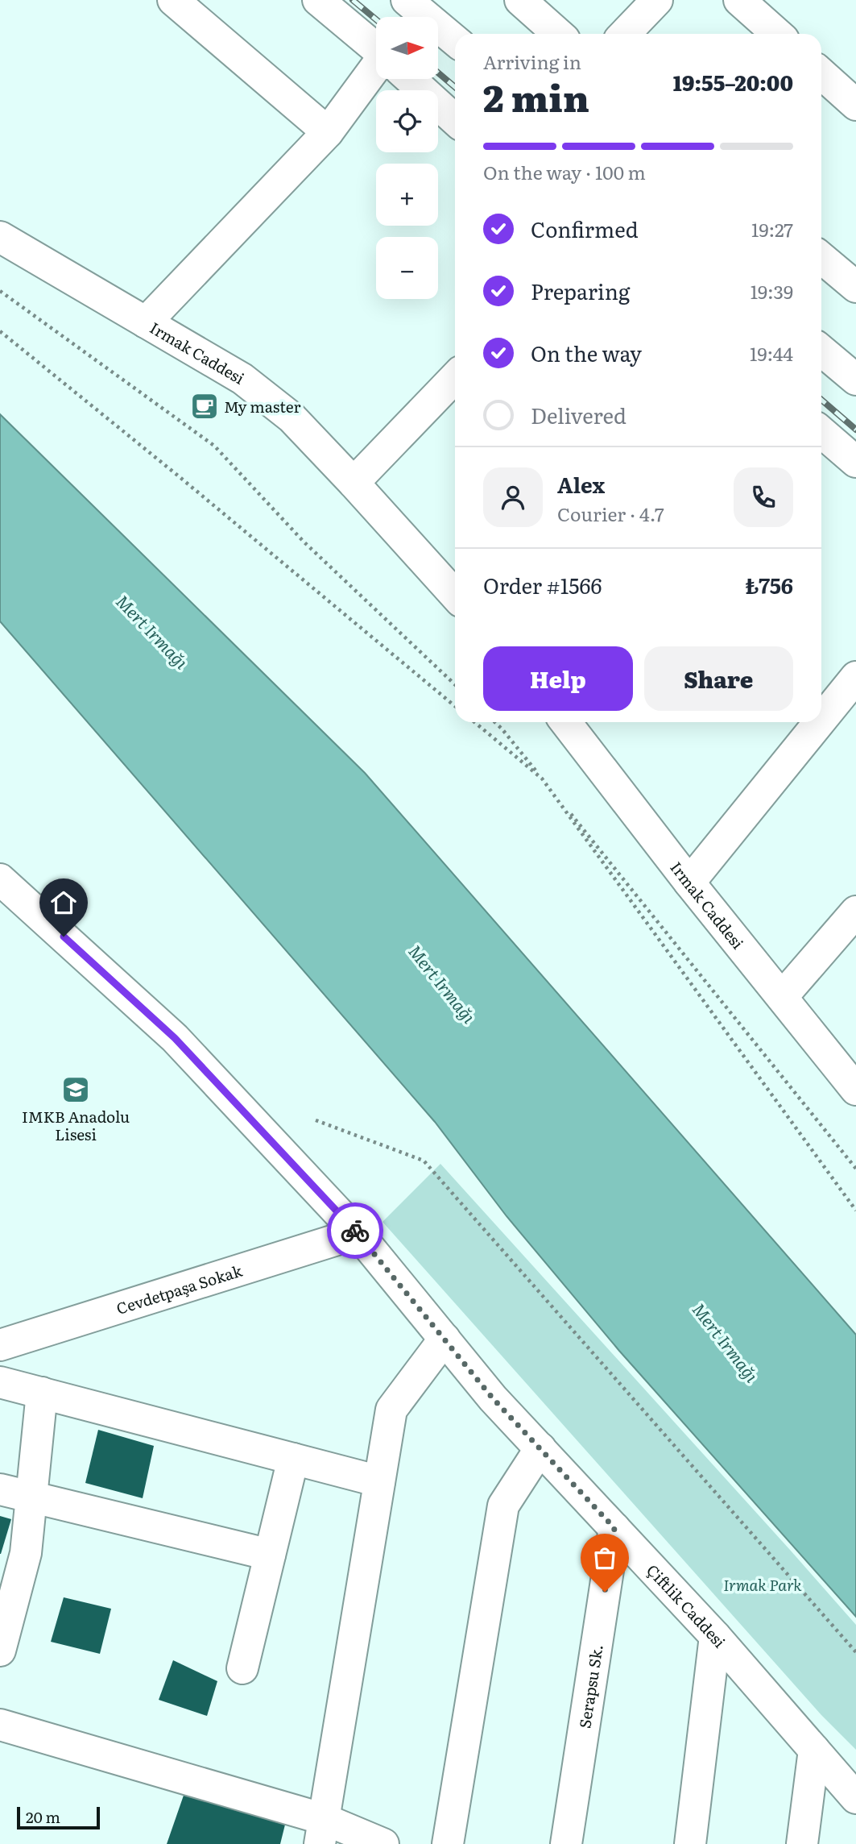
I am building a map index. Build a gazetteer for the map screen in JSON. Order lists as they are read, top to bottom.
{
  "streets": {
    "street": [
      "Irmak Caddesi",
      "Cevdetpaşa Sokak",
      "Çiftlik Caddesi",
      "Serapsu Sk."
    ]
  },
  "crossings": [
    ["Cevdetpaşa Sokak", "Çiftlik Caddesi"],
    ["Çiftlik Caddesi", "Serapsu Sk."]
  ],
  "water": ["Mert Irmağı"],
  "parks": ["Irmak Park"],
  "places": {
    "cafe": ["My master"],
    "school or university": ["IMKB Anadolu Lisesi"]
  },
  "scale_bar": "20 m",
  "north": "right",
  "page": {
    "map_buttons": ["+", "−"],
    "heading": ["2 min", "Arriving in", "19:55–20:00"],
    "panel": [
      "Alex",
      "Courier · 4.7",
      "Order #1566",
      "₺756"
    ],
    "bar": "On the way · 100 m",
    "list": [
      ["Confirmed", "19:27"],
      ["Preparing", "19:39"],
      ["On the way", "19:44"],
      "Delivered"
    ],
    "buttons": ["Help", "Share"],
    "scale": "20 m"
  }
}
